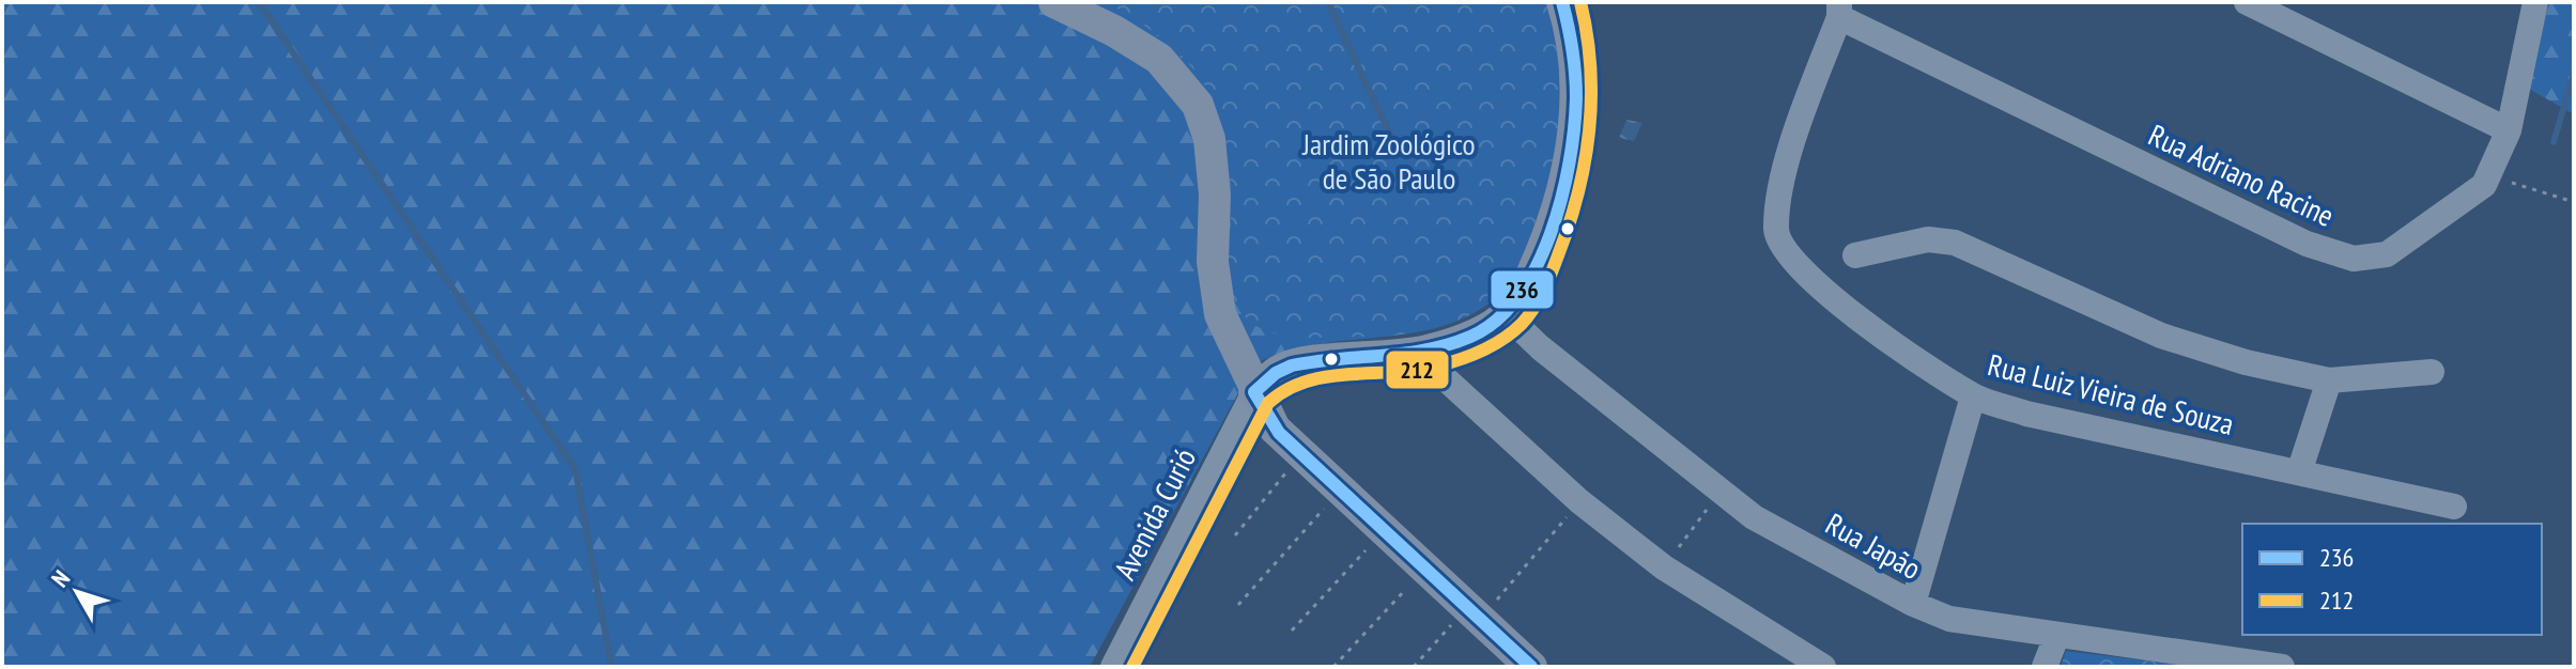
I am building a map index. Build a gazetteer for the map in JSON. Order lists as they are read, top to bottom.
{
  "streets": {
    "street": [
      "Rua Adriano Racine",
      "Rua Luiz Vieira de Souza",
      "Avenida Curió",
      "Rua Japão"
    ]
  },
  "crossings": [
    ["Rua Adriano Racine", "Rua Luiz Vieira de Souza"]
  ],
  "parks": ["Jardim Zoológico de São Paulo"],
  "lines": ["transit line 236", "transit line 212"],
  "legend": ["236", "212"],
  "north": "top left"
}
